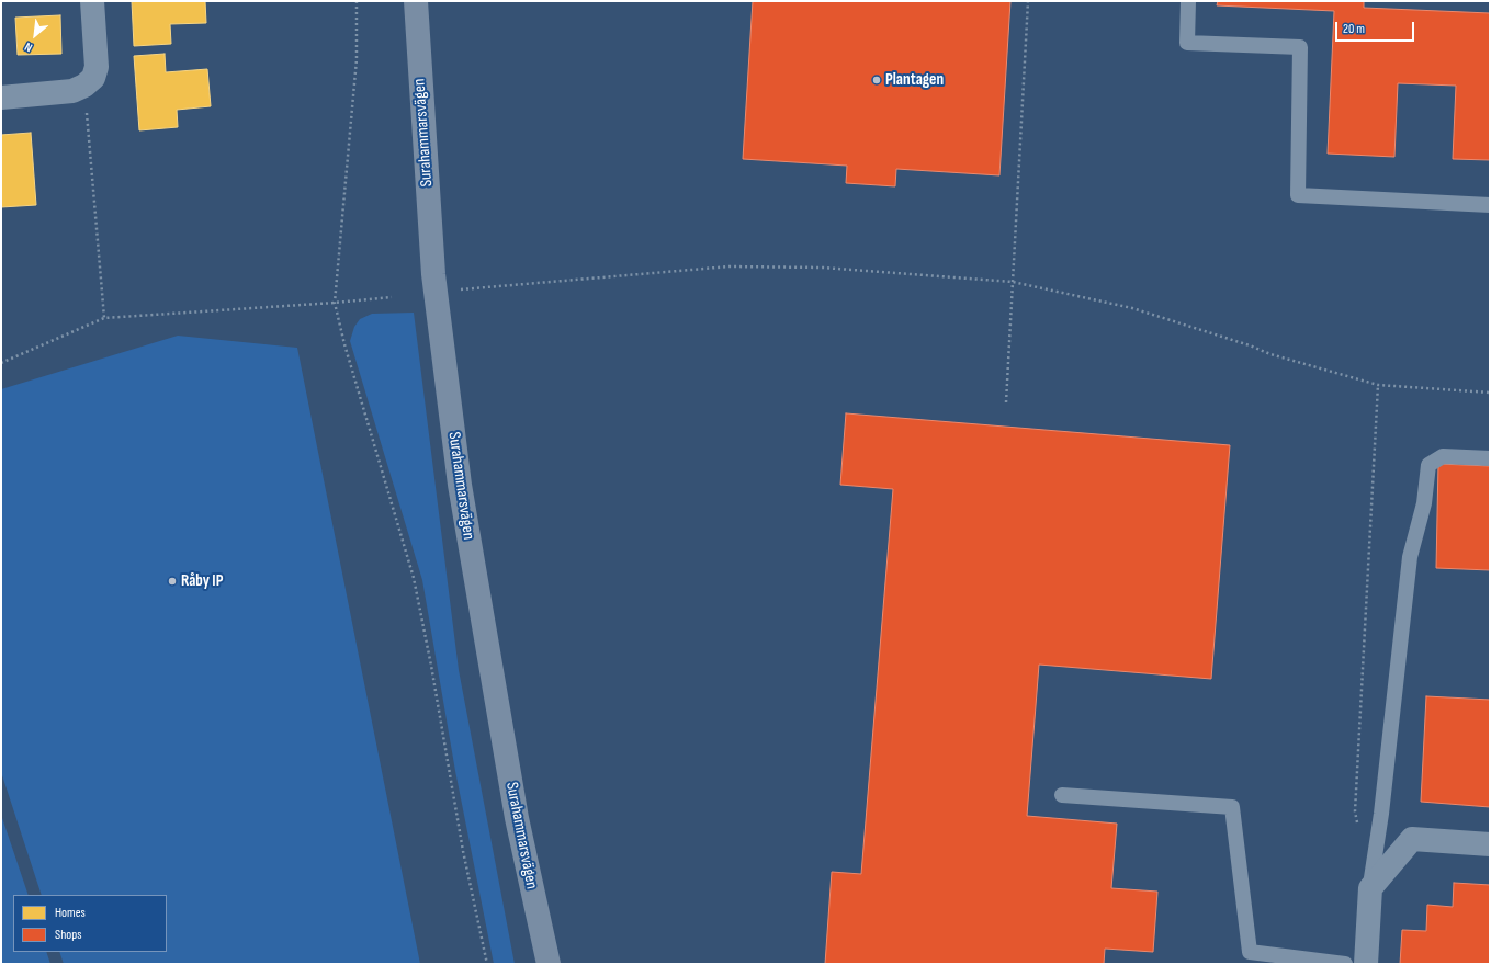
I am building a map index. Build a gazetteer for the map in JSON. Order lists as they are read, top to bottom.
{
  "streets": {
    "main road": ["Surahammarsvägen"]
  },
  "places": ["Plantagen", "Råby IP"],
  "legend": ["Homes", "Shops"],
  "scale_bar": "20 m",
  "north": "bottom left"
}
